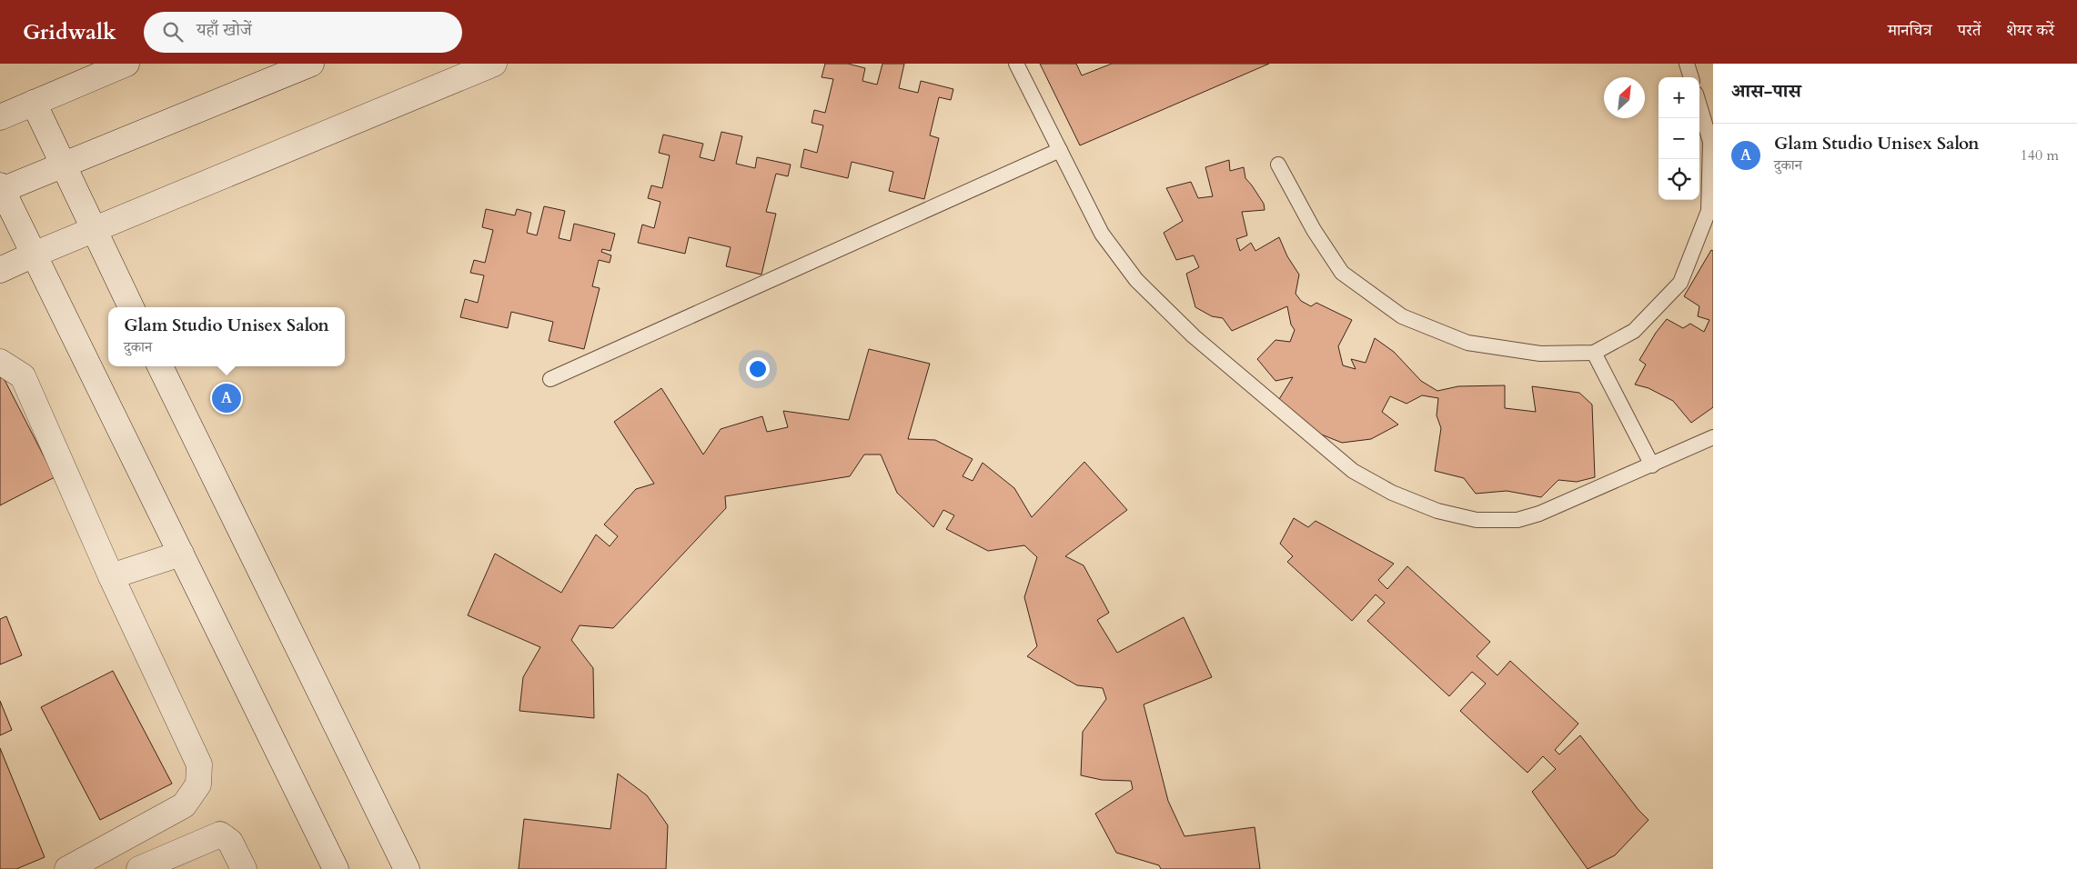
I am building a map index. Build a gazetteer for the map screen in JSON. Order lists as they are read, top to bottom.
{
  "north": "top right",
  "page": {
    "header": "Gridwalk",
    "search": "यहाँ खोजें",
    "nav": ["मानचित्र", "परतें", "शेयर करें"],
    "heading": "आस-पास",
    "map_buttons": ["+", "−"],
    "list": [
      {
        "mark": "A",
        "name": "Glam Studio Unisex Salon",
        "note": "दुकान",
        "value": "140 m"
      }
    ],
    "popup": ["Glam Studio Unisex Salon", "दुकान"],
    "pins": "A"
  }
}
